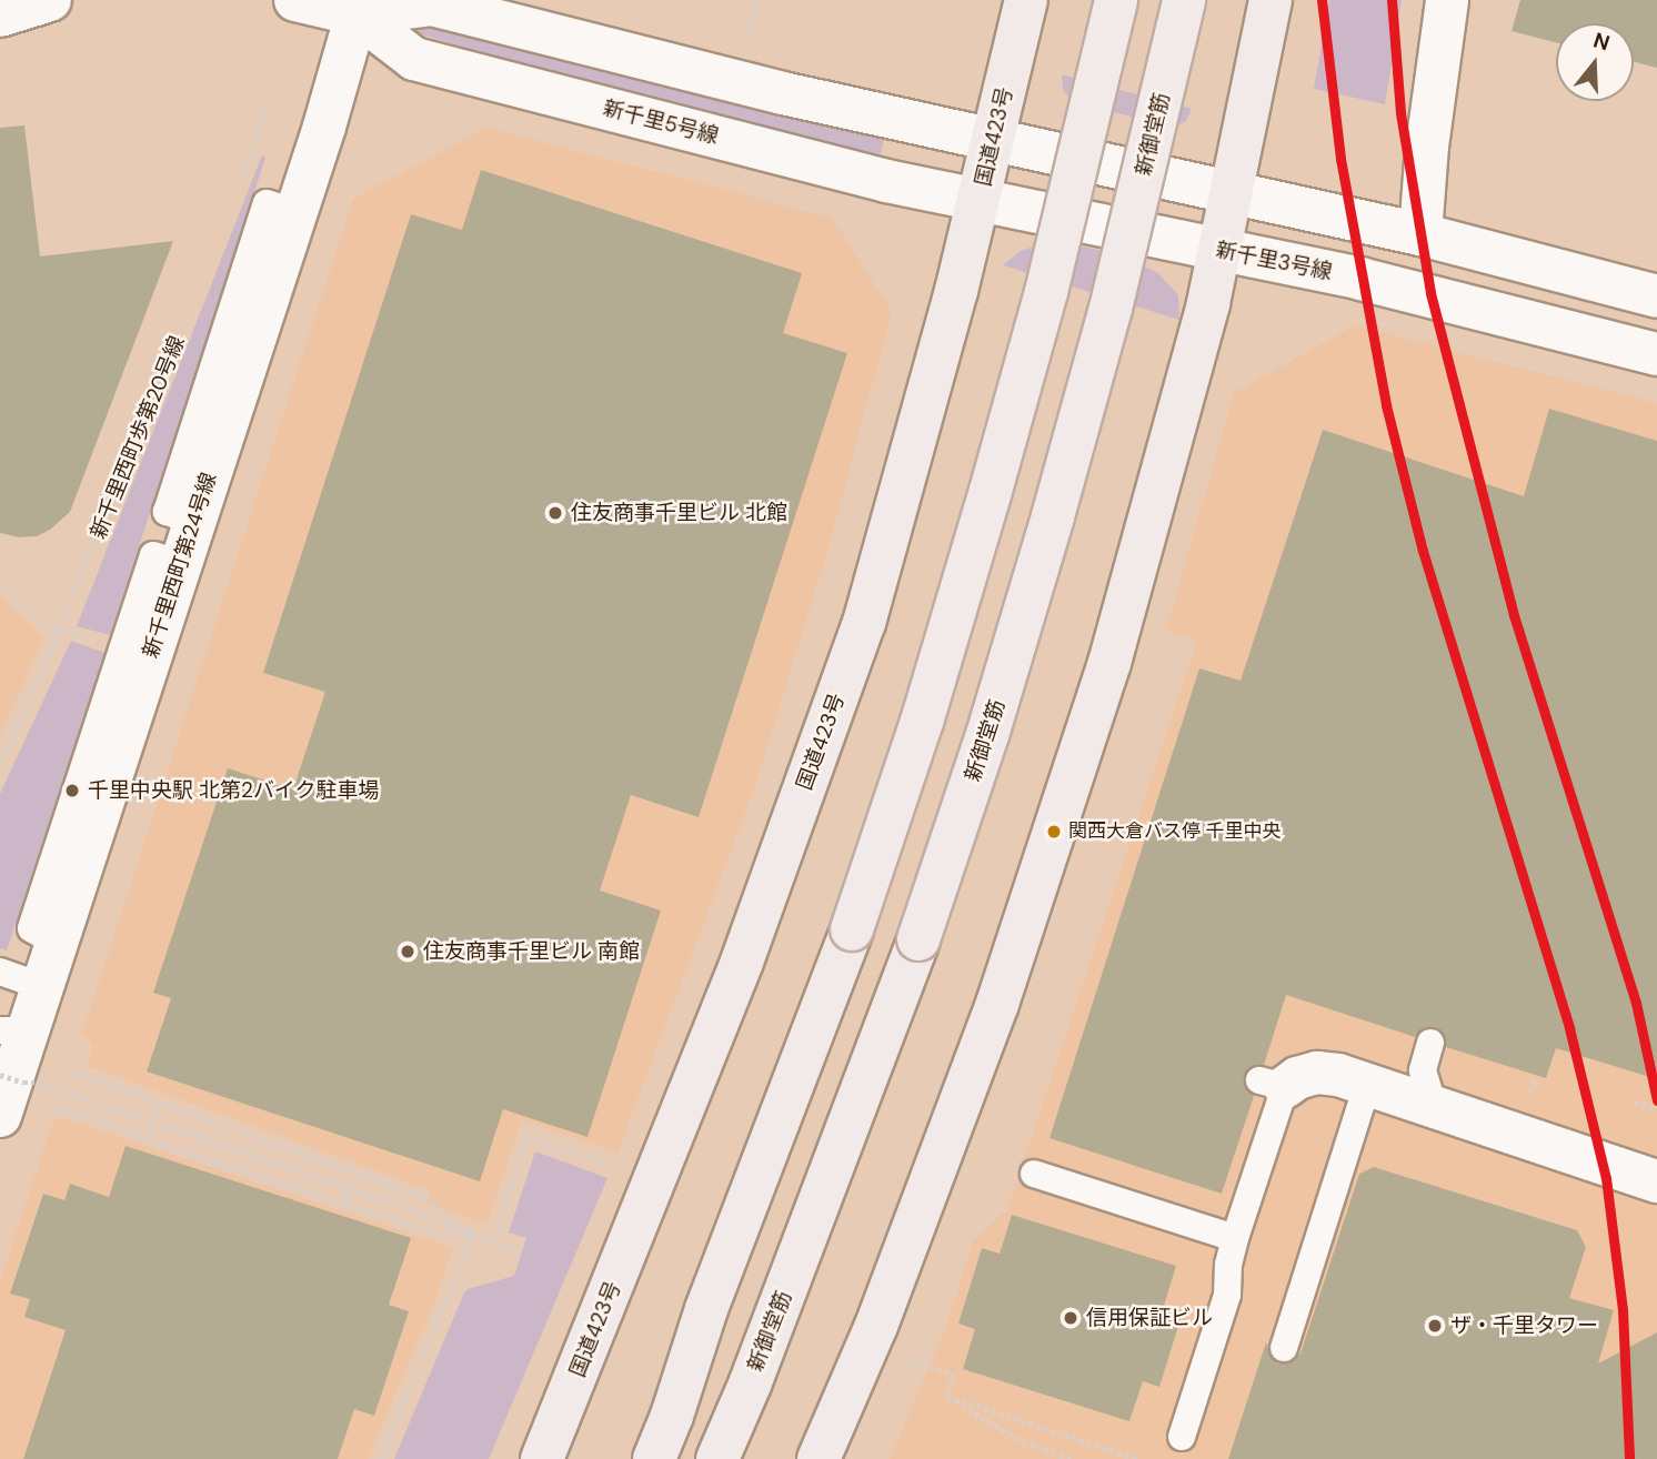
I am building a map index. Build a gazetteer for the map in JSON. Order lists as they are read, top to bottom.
{
  "streets": {
    "highway": ["新御堂筋", "国道423号"],
    "street": ["新千里5号線", "新千里3号線", "新千里西町第24号線"],
    "path": ["新千里西町歩第20号線"]
  },
  "crossings": [
    ["新千里5号線", "国道423号"],
    ["新千里5号線", "新千里3号線"],
    ["新千里5号線", "新千里西町第24号線"],
    ["国道423号", "新千里3号線"]
  ],
  "places": [
    "住友商事千里ビル 北館",
    "千里中央駅 北第2バイク駐車場",
    "関西大倉バス停 千里中央",
    "住友商事千里ビル 南館",
    "信用保証ビル",
    "ザ・千里タワー"
  ],
  "north": "top"
}
